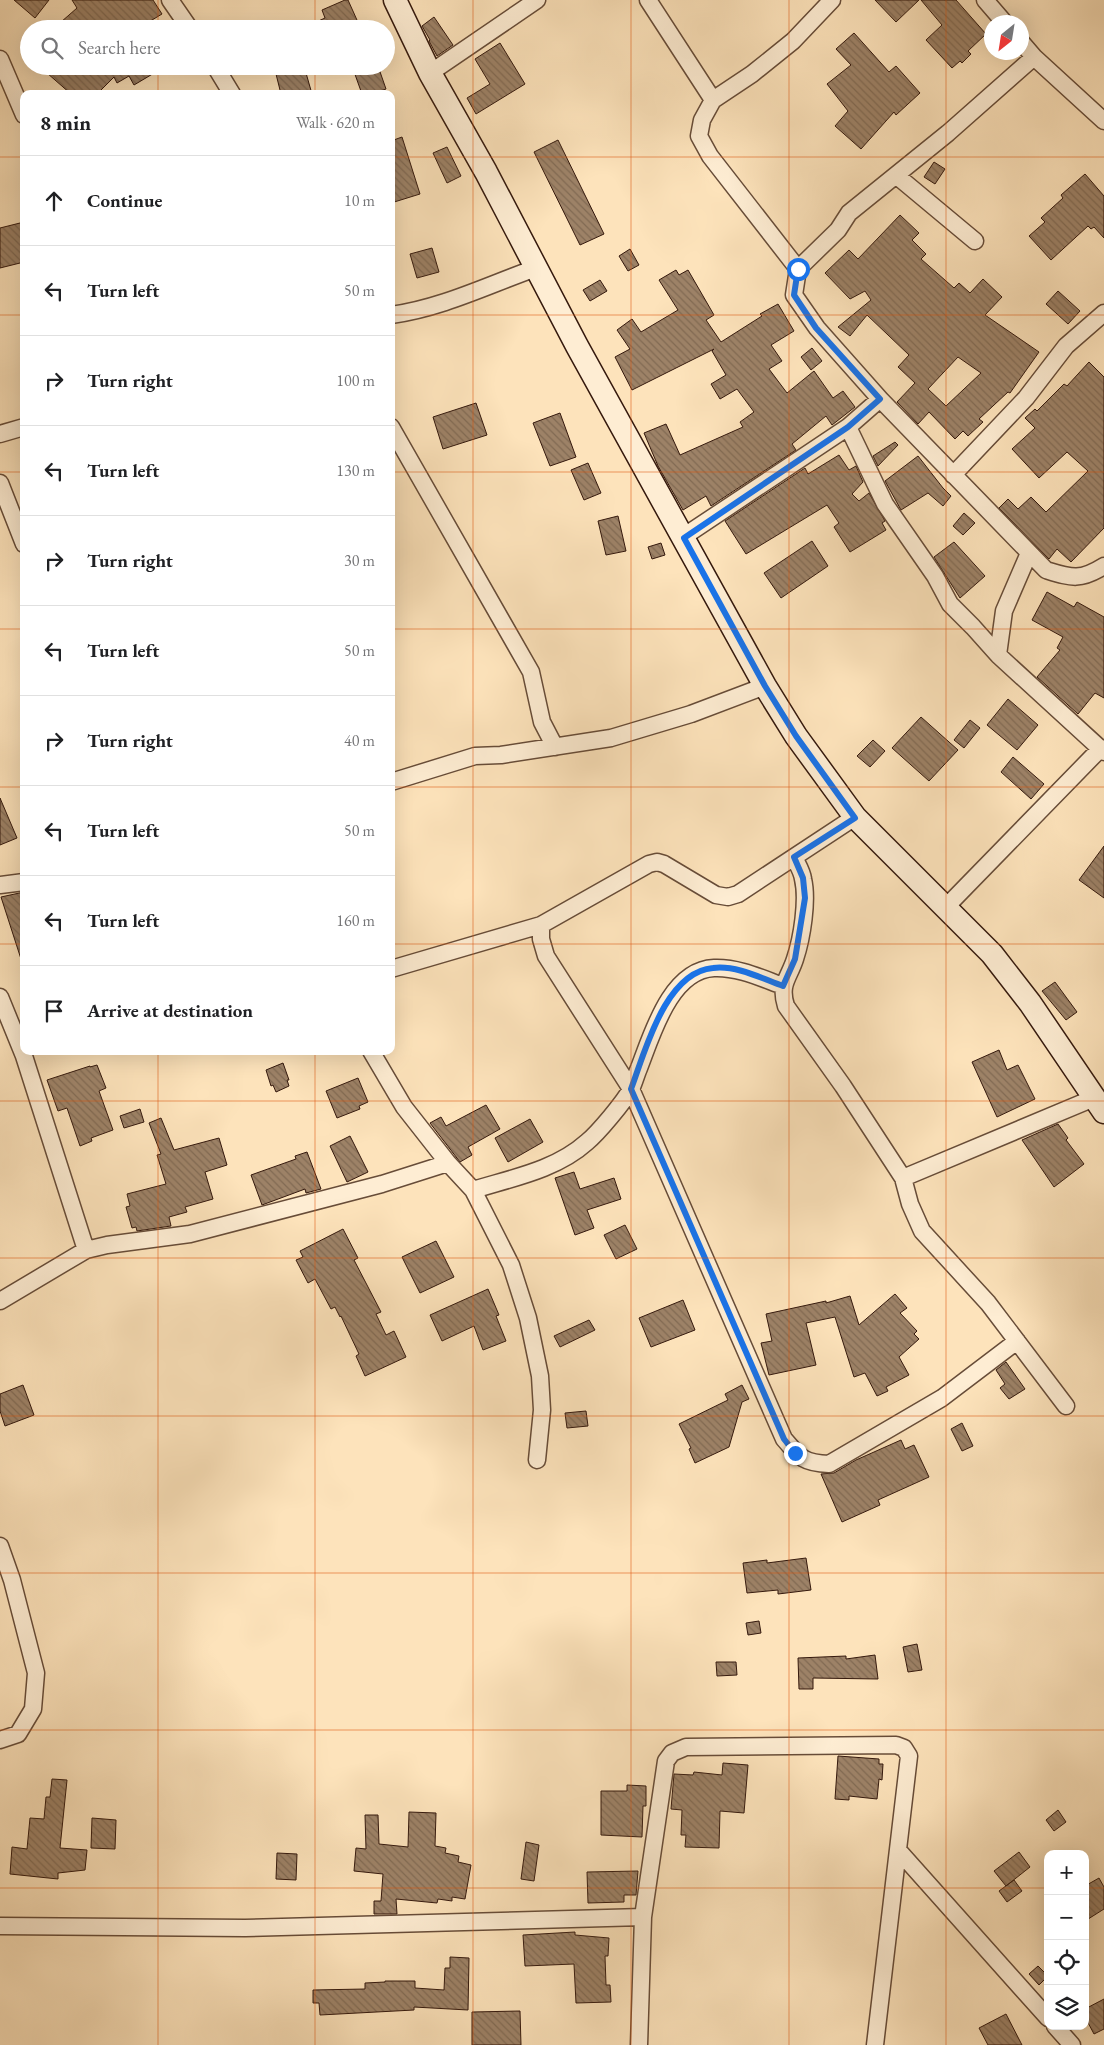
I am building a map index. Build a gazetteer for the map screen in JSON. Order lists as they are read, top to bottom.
{
  "north": "bottom left",
  "page": {
    "search": "Search here",
    "heading": ["8 min", "Walk · 620 m"],
    "list": [
      ["Continue", "10 m"],
      ["Turn left", "50 m"],
      ["Turn right", "100 m"],
      ["Turn left", "130 m"],
      ["Turn right", "30 m"],
      ["Turn left", "50 m"],
      ["Turn right", "40 m"],
      ["Turn left", "50 m"],
      ["Turn left", "160 m"],
      "Arrive at destination"
    ],
    "map_buttons": ["+", "−"]
  }
}
